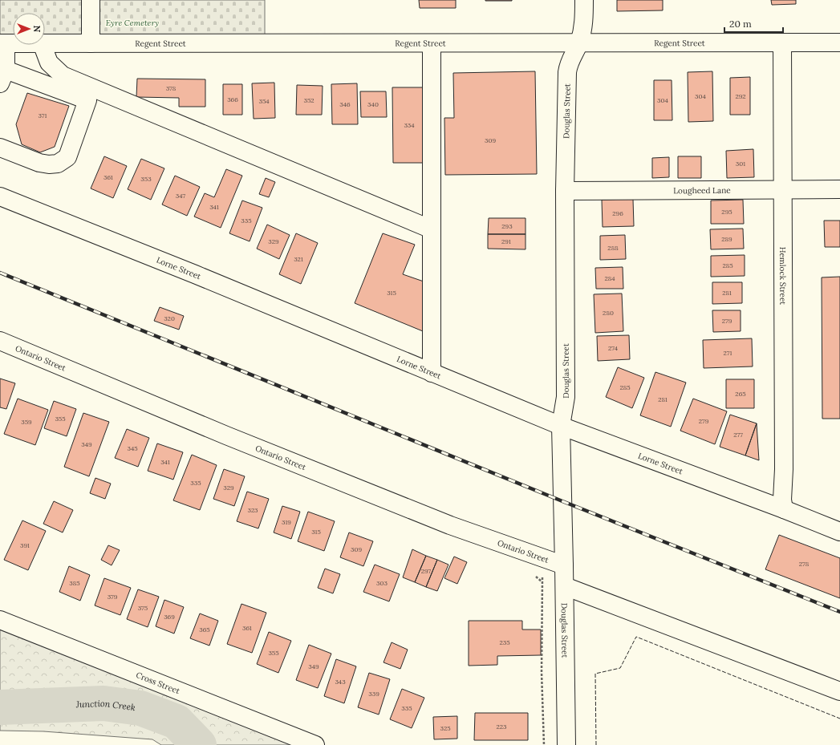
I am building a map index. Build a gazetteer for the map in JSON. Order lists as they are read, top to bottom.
{
  "streets": {
    "main road": [
      "Regent Street",
      "Douglas Street",
      "Lougheed Lane",
      "Lorne Street",
      "Hemlock Street",
      "Ontario Street",
      "Cross Street"
    ]
  },
  "crossings": [
    ["Regent Street", "Douglas Street"],
    ["Regent Street", "Hemlock Street"],
    ["Douglas Street", "Lougheed Lane"],
    ["Douglas Street", "Lorne Street"],
    ["Douglas Street", "Ontario Street"],
    ["Lougheed Lane", "Hemlock Street"],
    ["Lorne Street", "Hemlock Street"]
  ],
  "water": ["Junction Creek"],
  "parks": ["Eyre Cemetery"],
  "house_numbers": [
    "378",
    "304",
    "292",
    "366",
    "352",
    "304",
    "354",
    "346",
    "340",
    "371",
    "334",
    "309",
    "301",
    "361",
    "353",
    "347",
    "341",
    "295",
    "296",
    "335",
    "293",
    "289",
    "329",
    "291",
    "288",
    "321",
    "285",
    "284",
    "315",
    "281",
    "280",
    "320",
    "279",
    "274",
    "271",
    "285",
    "265",
    "281",
    "355",
    "279",
    "359",
    "277",
    "349",
    "345",
    "341",
    "335",
    "329",
    "323",
    "319",
    "315",
    "391",
    "309",
    "278",
    "297",
    "385",
    "303",
    "379",
    "375",
    "369",
    "361",
    "365",
    "235",
    "355",
    "349",
    "343",
    "339",
    "335",
    "223",
    "325"
  ],
  "scale_bar": "20 m",
  "north": "right"
}
